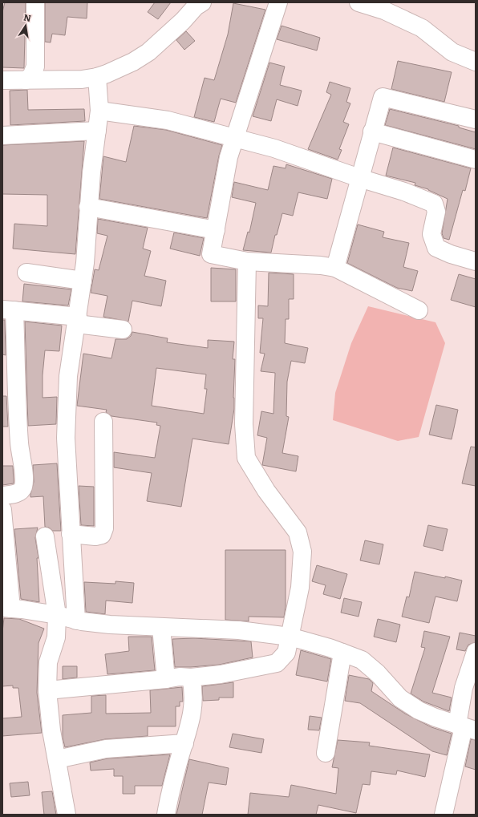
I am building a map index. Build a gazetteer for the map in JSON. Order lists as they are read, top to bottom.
{
  "north": "top"
}
